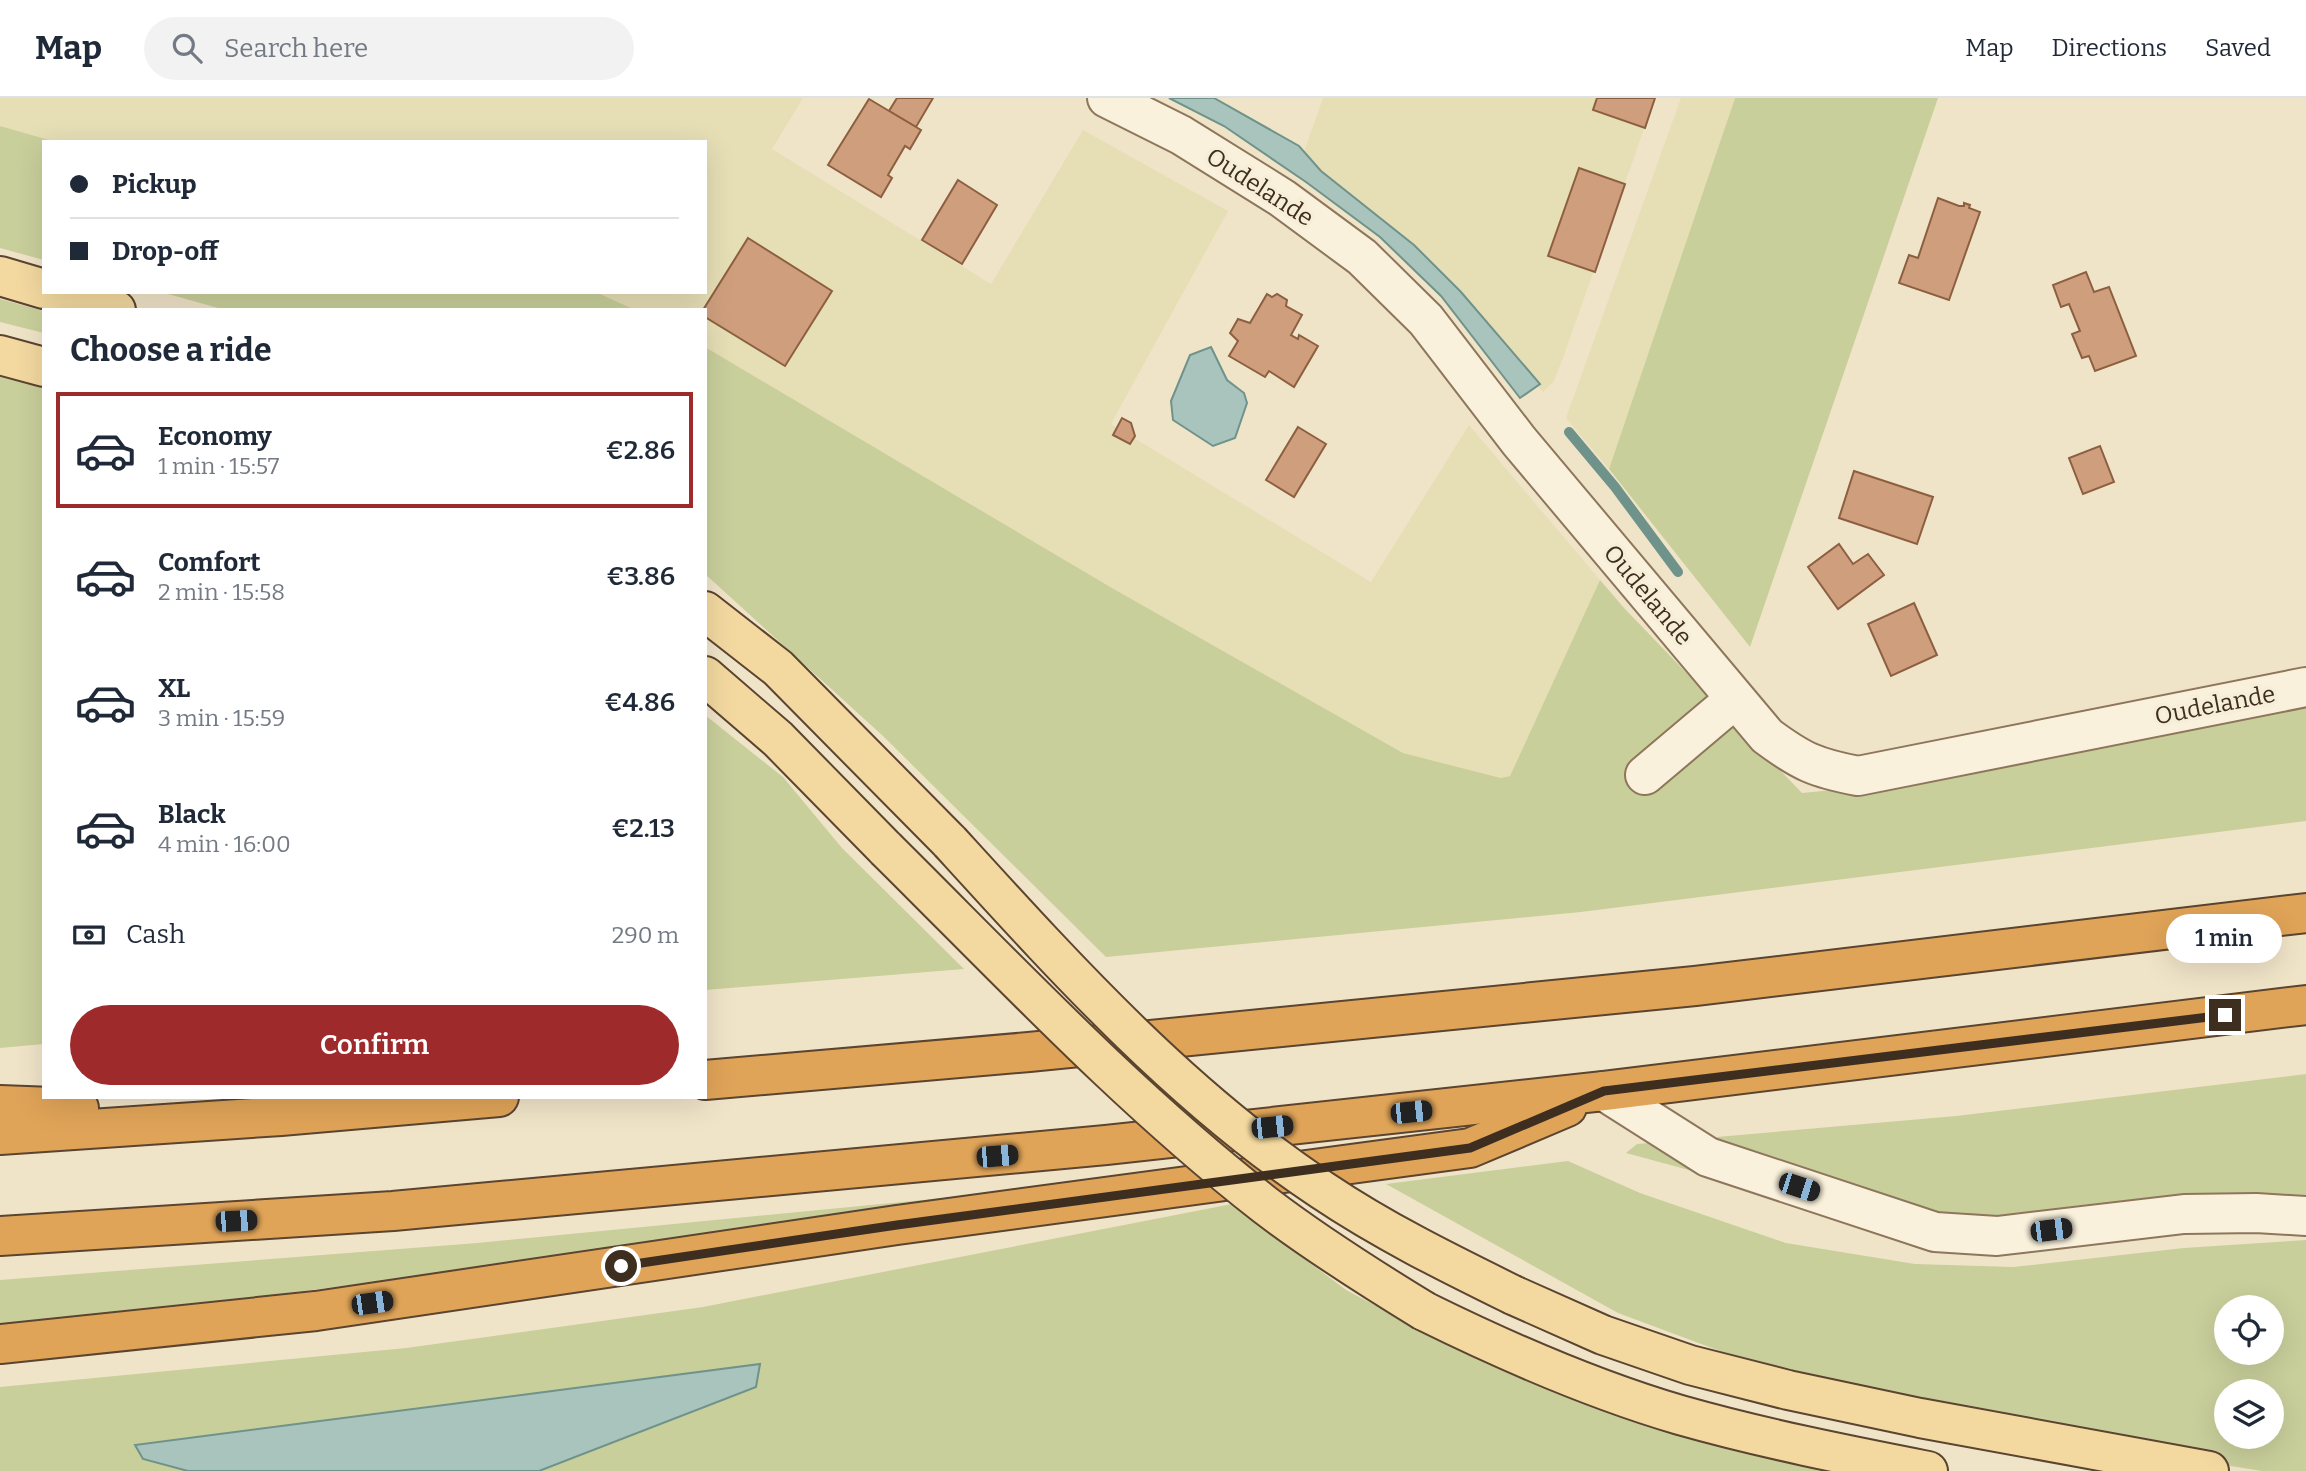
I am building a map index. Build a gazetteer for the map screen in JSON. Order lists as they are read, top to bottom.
{
  "streets": {
    "street": ["Oudelande"]
  },
  "page": {
    "header": "Map",
    "search": "Search here",
    "nav": ["Map", "Directions", "Saved"],
    "banner": ["Pickup", "Drop-off"],
    "heading": "Choose a ride",
    "list": [
      {
        "name": "Economy",
        "note": "1 min · 15:57",
        "value": "€2.86"
      },
      {
        "name": "Comfort",
        "note": "2 min · 15:58",
        "value": "€3.86"
      },
      {
        "name": "XL",
        "note": "3 min · 15:59",
        "value": "€4.86"
      },
      {
        "name": "Black",
        "note": "4 min · 16:00",
        "value": "€2.13"
      }
    ],
    "pay": ["Cash", "290 m"],
    "bubble": "1 min",
    "buttons": "Confirm"
  }
}
